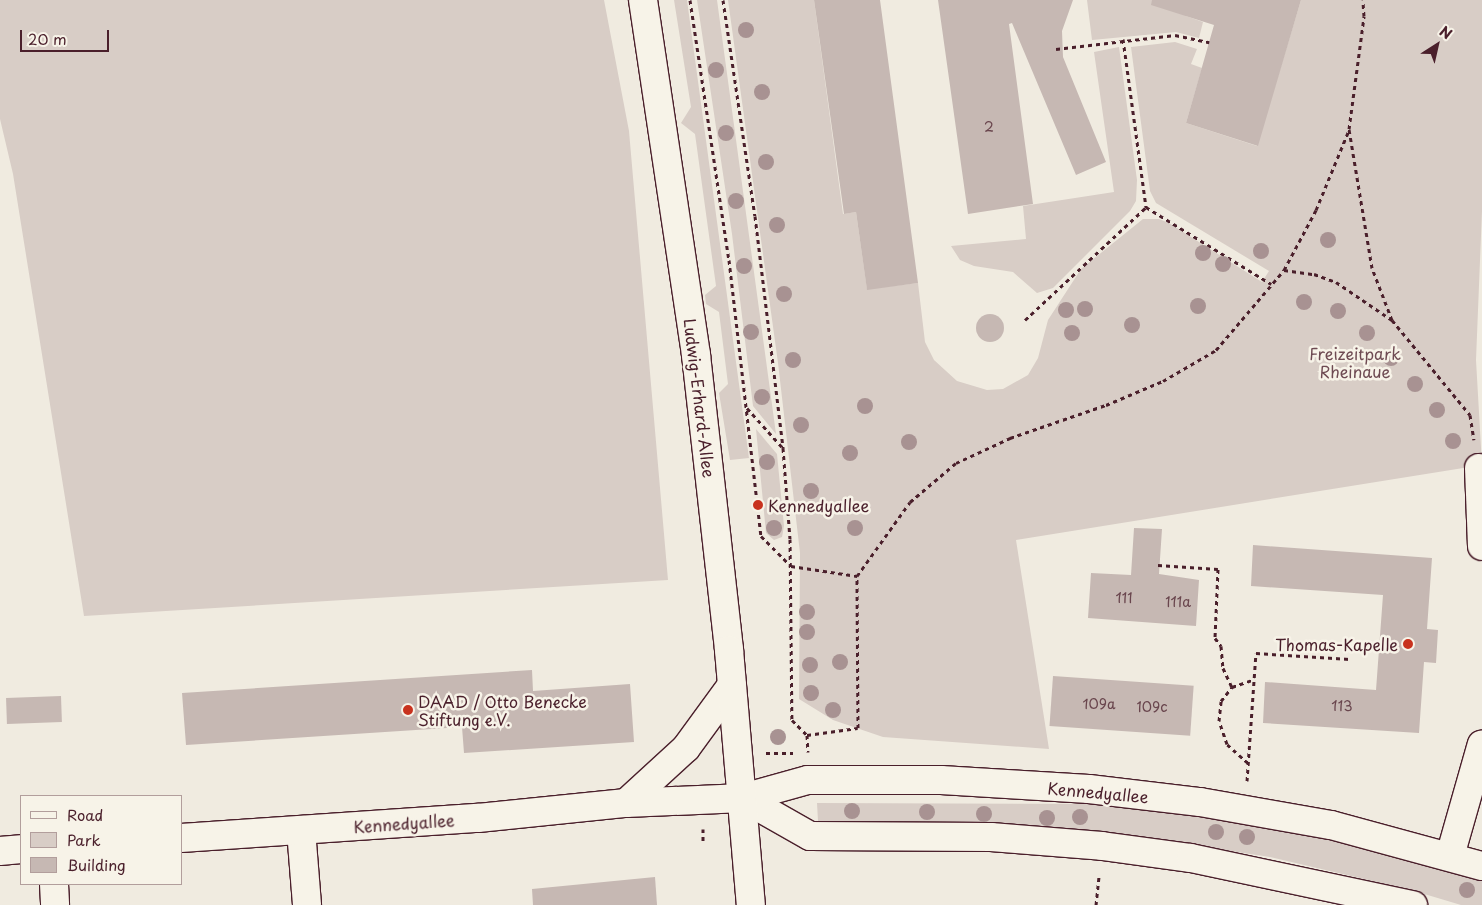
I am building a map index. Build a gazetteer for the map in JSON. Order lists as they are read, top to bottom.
{
  "streets": {
    "street": ["Ludwig-Erhard-Allee", "Kennedyallee"]
  },
  "crossings": [
    ["Ludwig-Erhard-Allee", "Kennedyallee"]
  ],
  "parks": ["Freizeitpark Rheinaue"],
  "places": ["Kennedyallee", "Thomas-Kapelle", "DAAD / Otto Benecke Stiftung e.V."],
  "house_numbers": [
    "2",
    "111",
    "111a",
    "109a",
    "113",
    "109c"
  ],
  "legend": ["Road", "Park", "Building"],
  "scale_bar": "20 m",
  "north": "top right"
}
